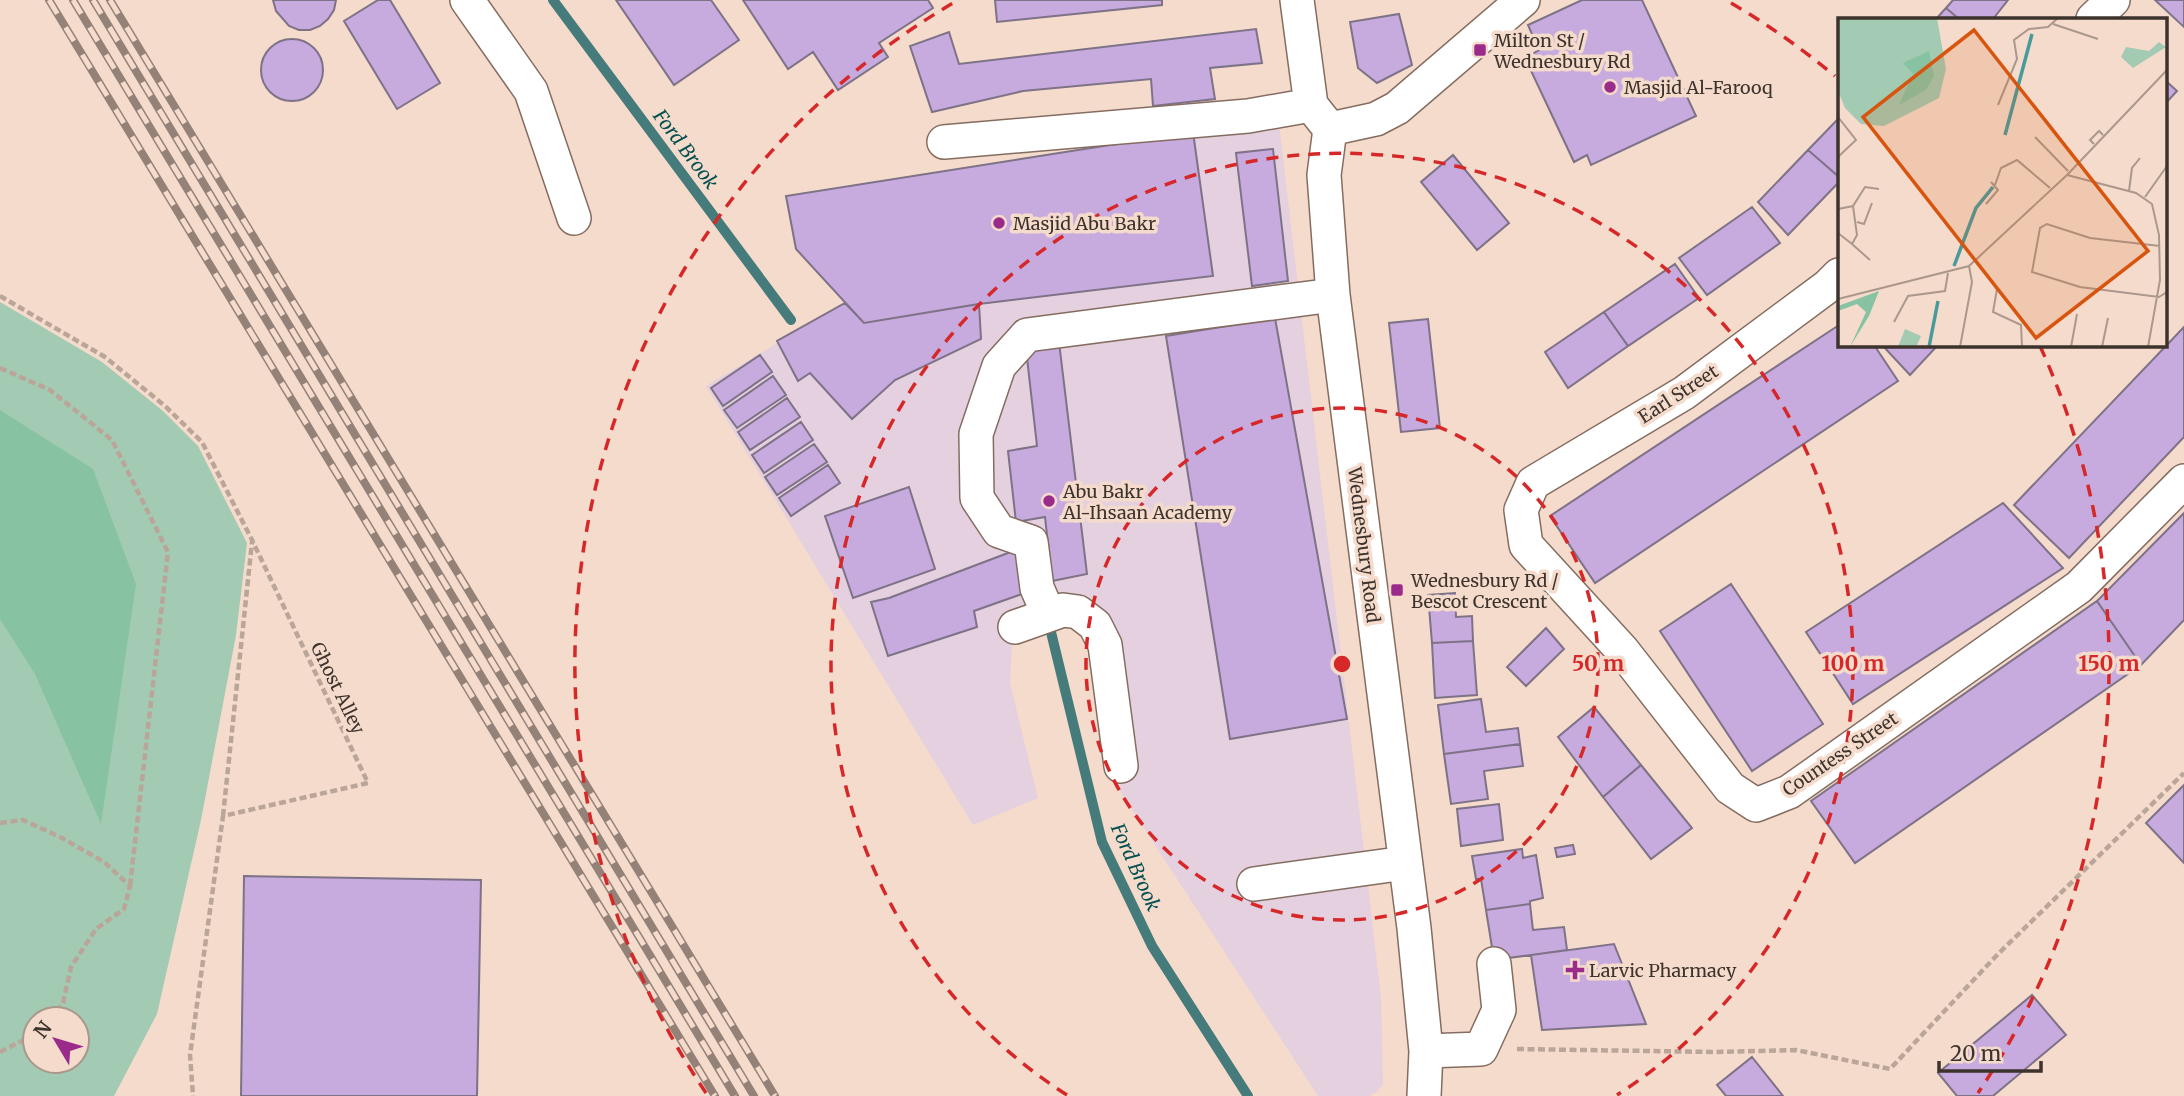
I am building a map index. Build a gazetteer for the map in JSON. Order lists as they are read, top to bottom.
{
  "streets": {
    "street": ["Earl Street", "Wednesbury Road", "Countess Street"],
    "path": ["Ghost Alley"]
  },
  "crossings": [
    ["Earl Street", "Countess Street"]
  ],
  "water": ["Ford Brook"],
  "places": {
    "transit": ["Milton St / Wednesbury Rd", "Wednesbury Rd / Bescot Crescent"],
    "other": ["Masjid Al-Farooq", "Masjid Abu Bakr", "Abu Bakr Al-Ihsaan Academy"],
    "health": ["Larvic Pharmacy"]
  },
  "scale_bar": "20 m",
  "north": "top left",
  "rings": ["50 m", "100 m", "150 m"]
}
